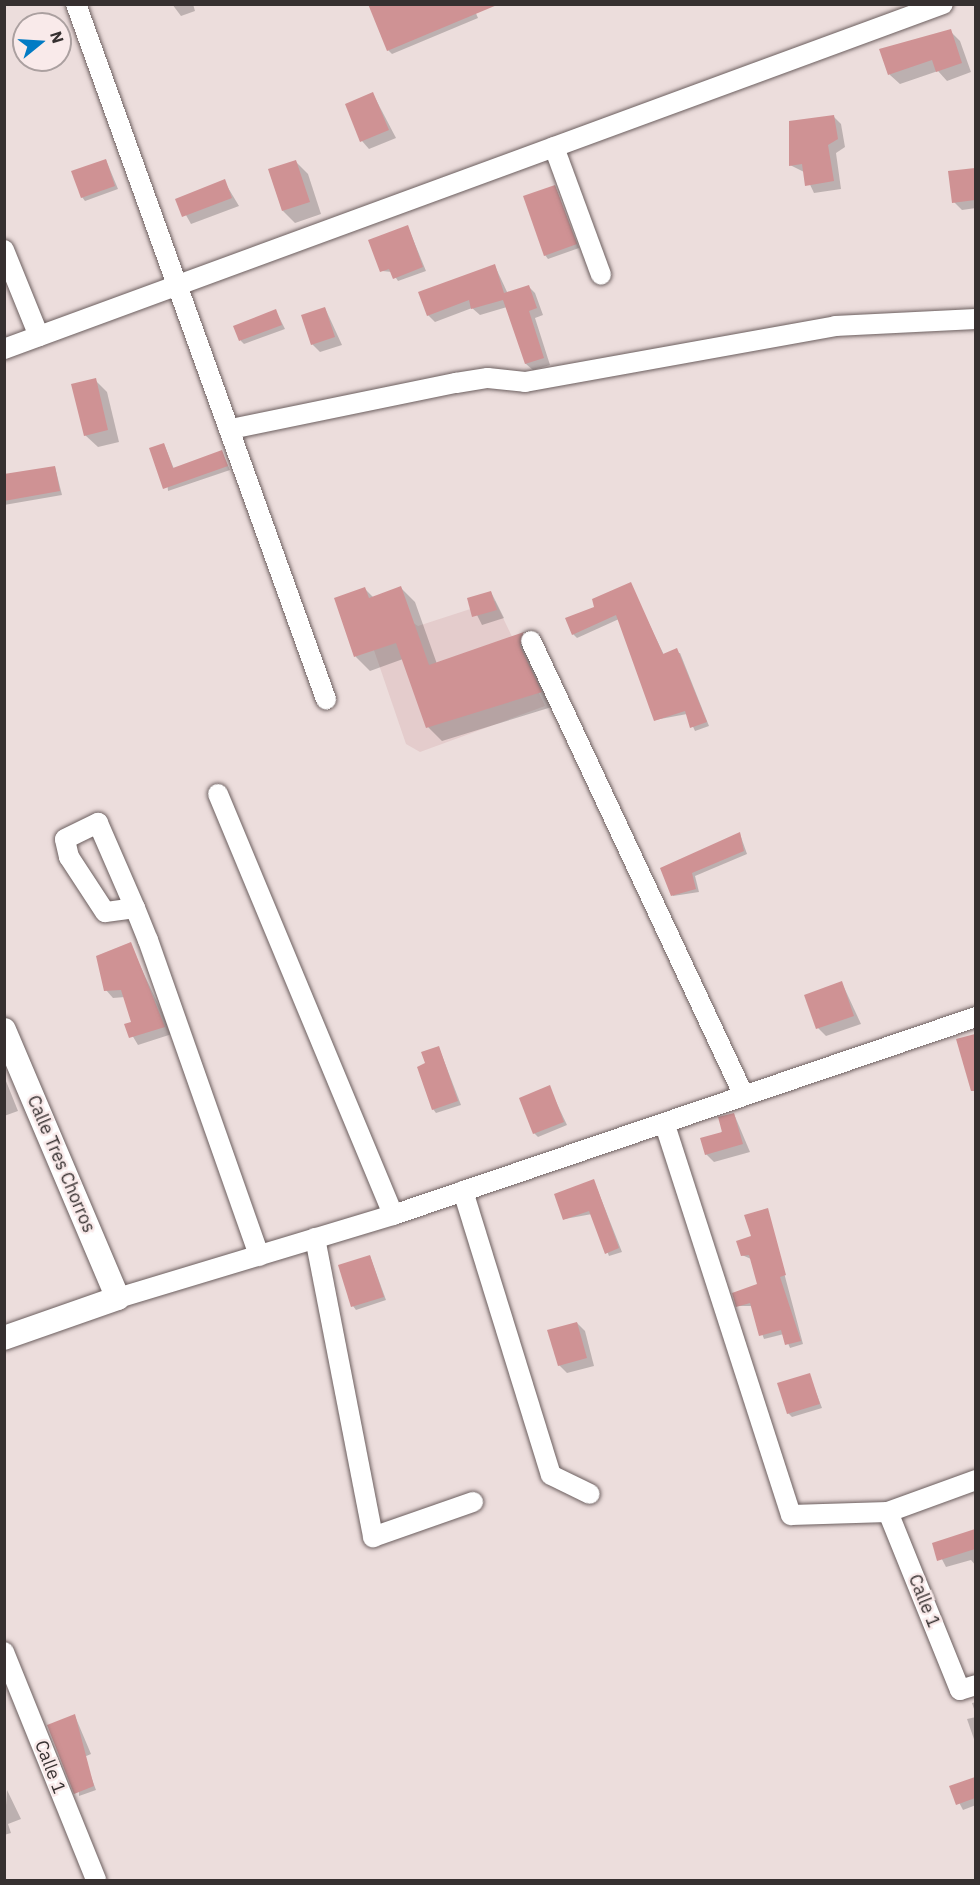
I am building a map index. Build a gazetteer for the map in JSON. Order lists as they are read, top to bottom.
{
  "streets": {
    "main road": ["Calle Tres Chorros"],
    "street": ["Calle 1"]
  },
  "north": "right"
}
